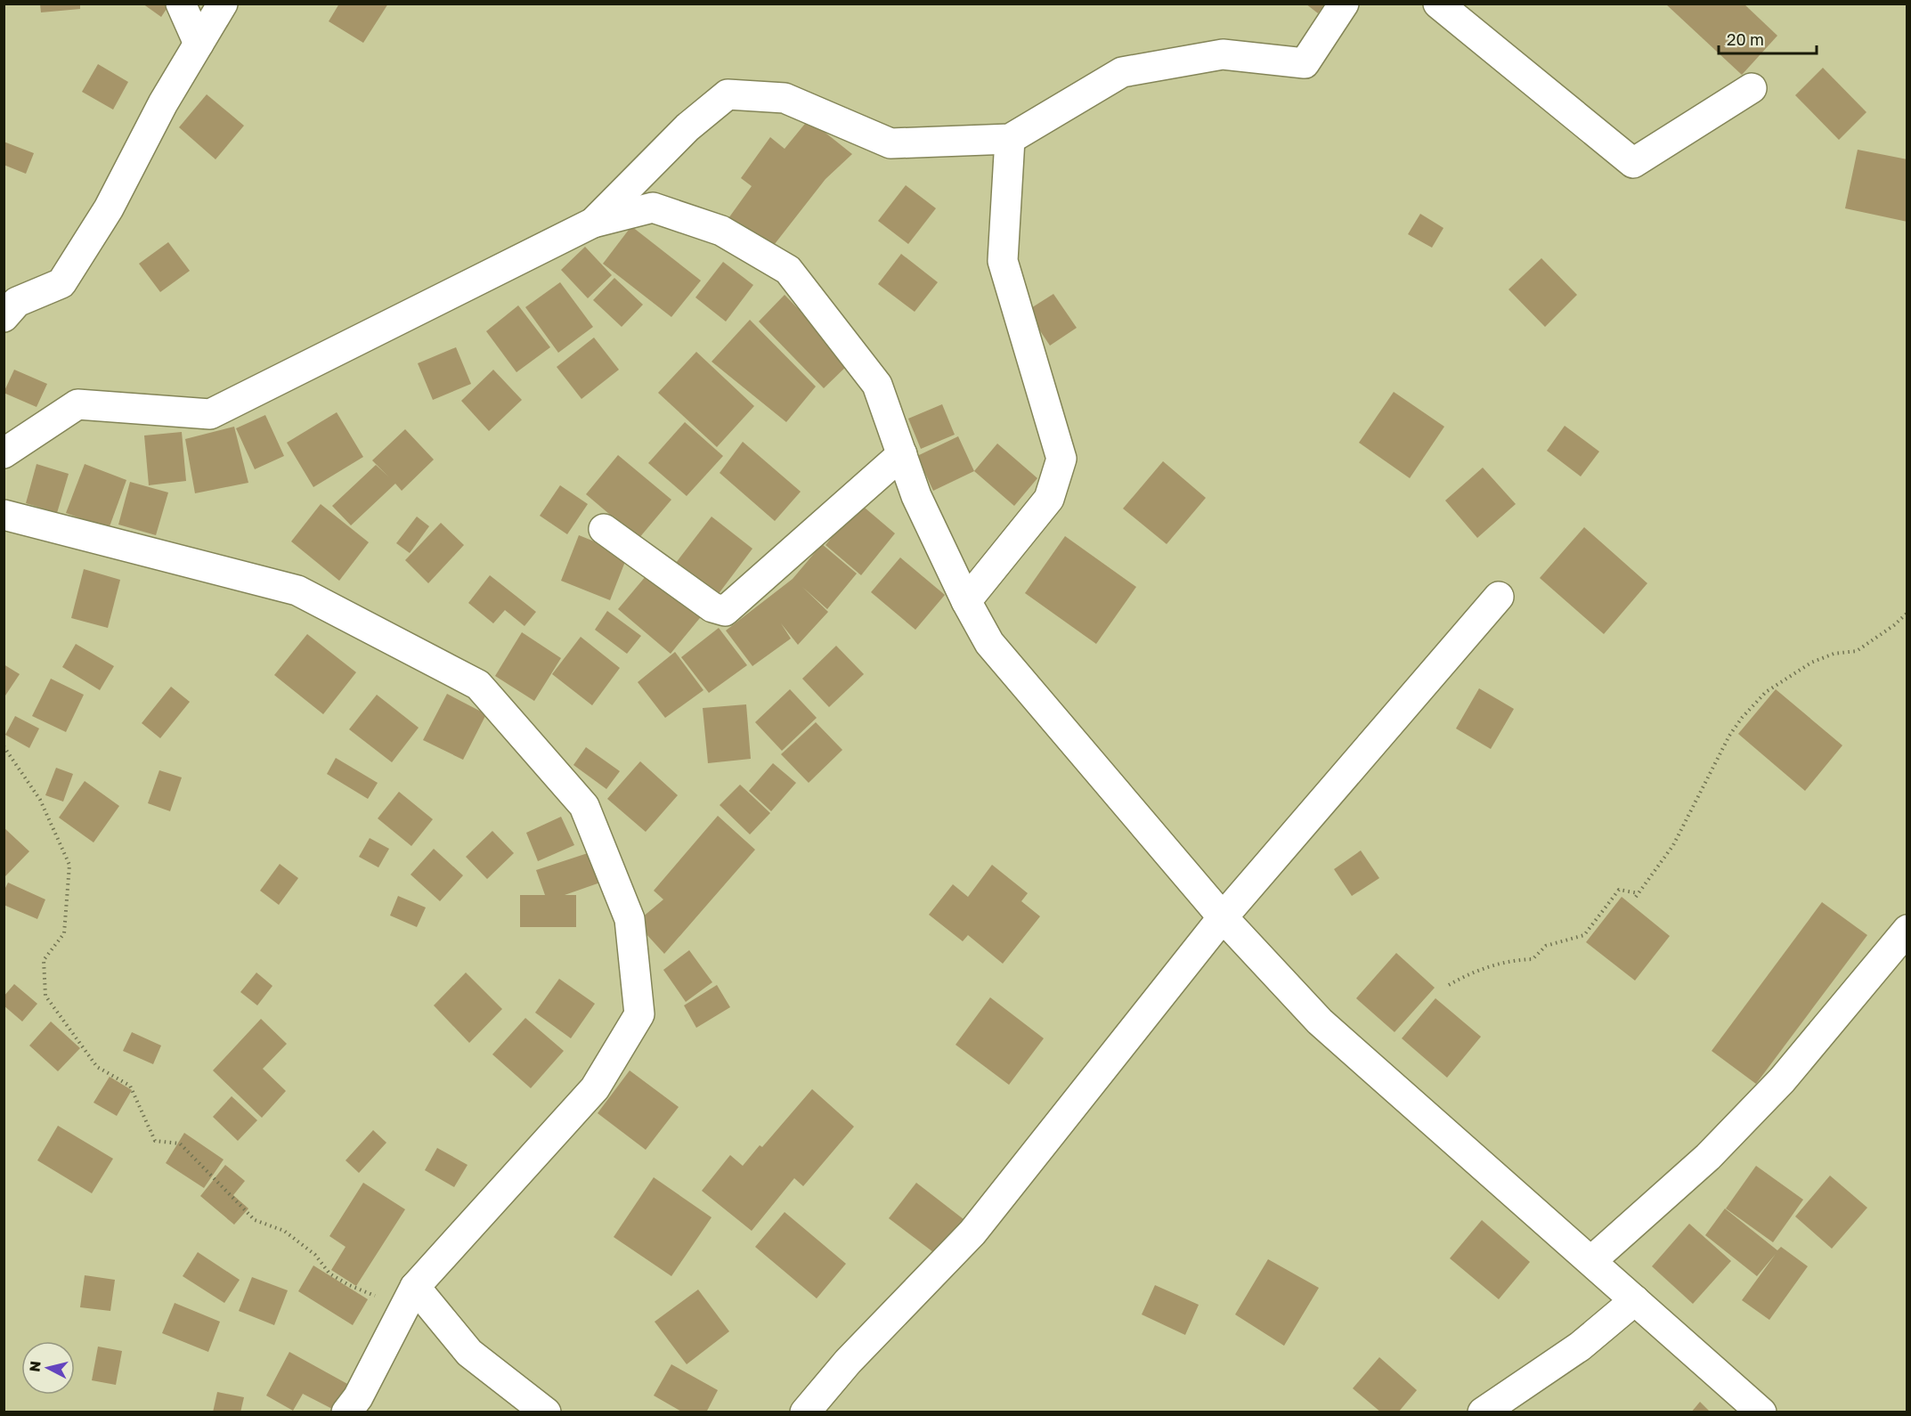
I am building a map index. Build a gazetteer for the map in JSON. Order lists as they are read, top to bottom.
{
  "scale_bar": "20 m",
  "north": "left"
}
